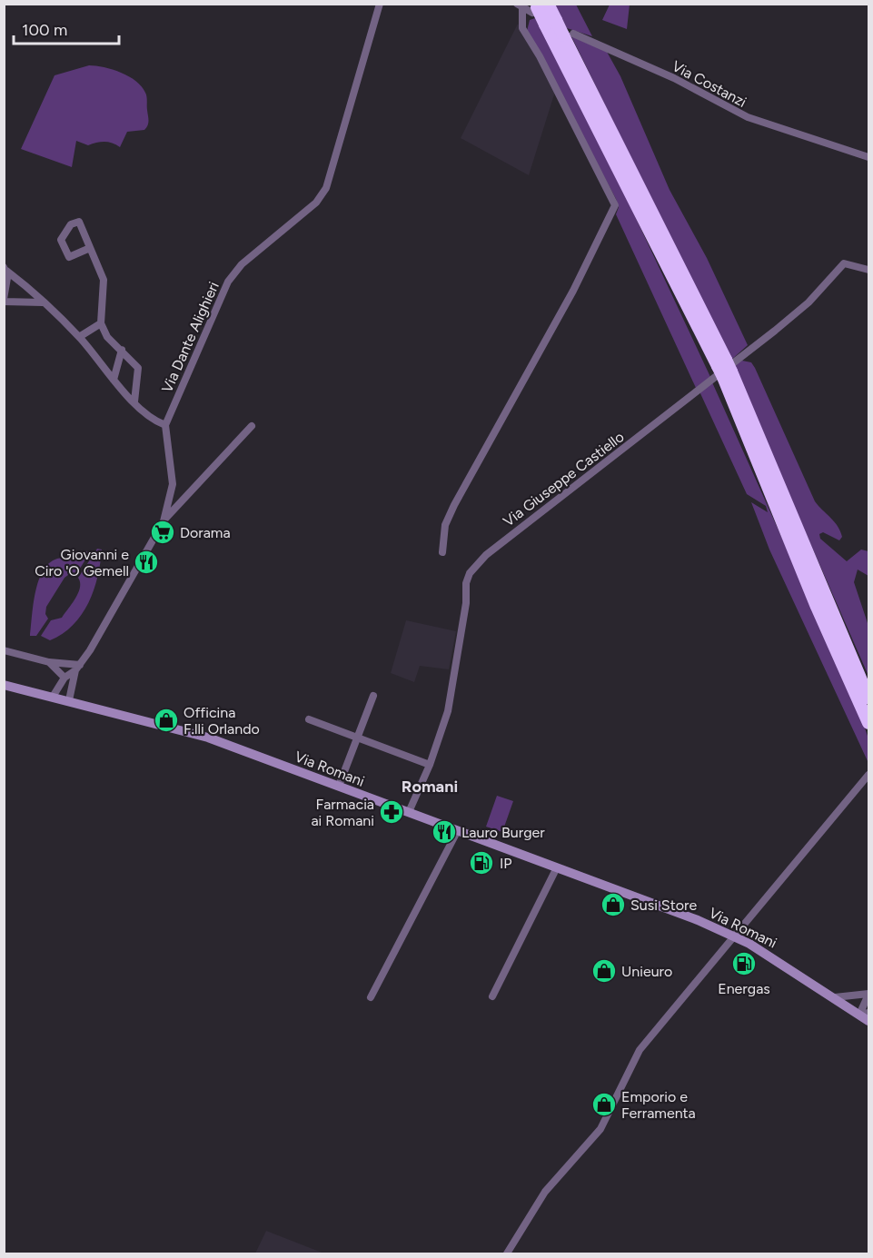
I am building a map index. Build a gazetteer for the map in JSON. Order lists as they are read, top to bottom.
{
  "streets": {
    "street": [
      "Via Costanzi",
      "Via Dante Alighieri",
      "Via Giuseppe Castiello",
      "Via Romani"
    ]
  },
  "crossings": [
    ["Via Giuseppe Castiello", "Via Romani"]
  ],
  "districts": ["Romani"],
  "places": {
    "supermarket": ["Dorama"],
    "restaurant": ["Giovanni e Ciro 'O Gemell", "Lauro Burger"],
    "shop": [
      "Officina F.lli Orlando",
      "Susi Store",
      "Unieuro",
      "Emporio e Ferramenta"
    ],
    "pharmacy": ["Farmacia ai Romani"],
    "fuel station": ["IP", "Energas"]
  },
  "scale_bar": "100 m"
}
